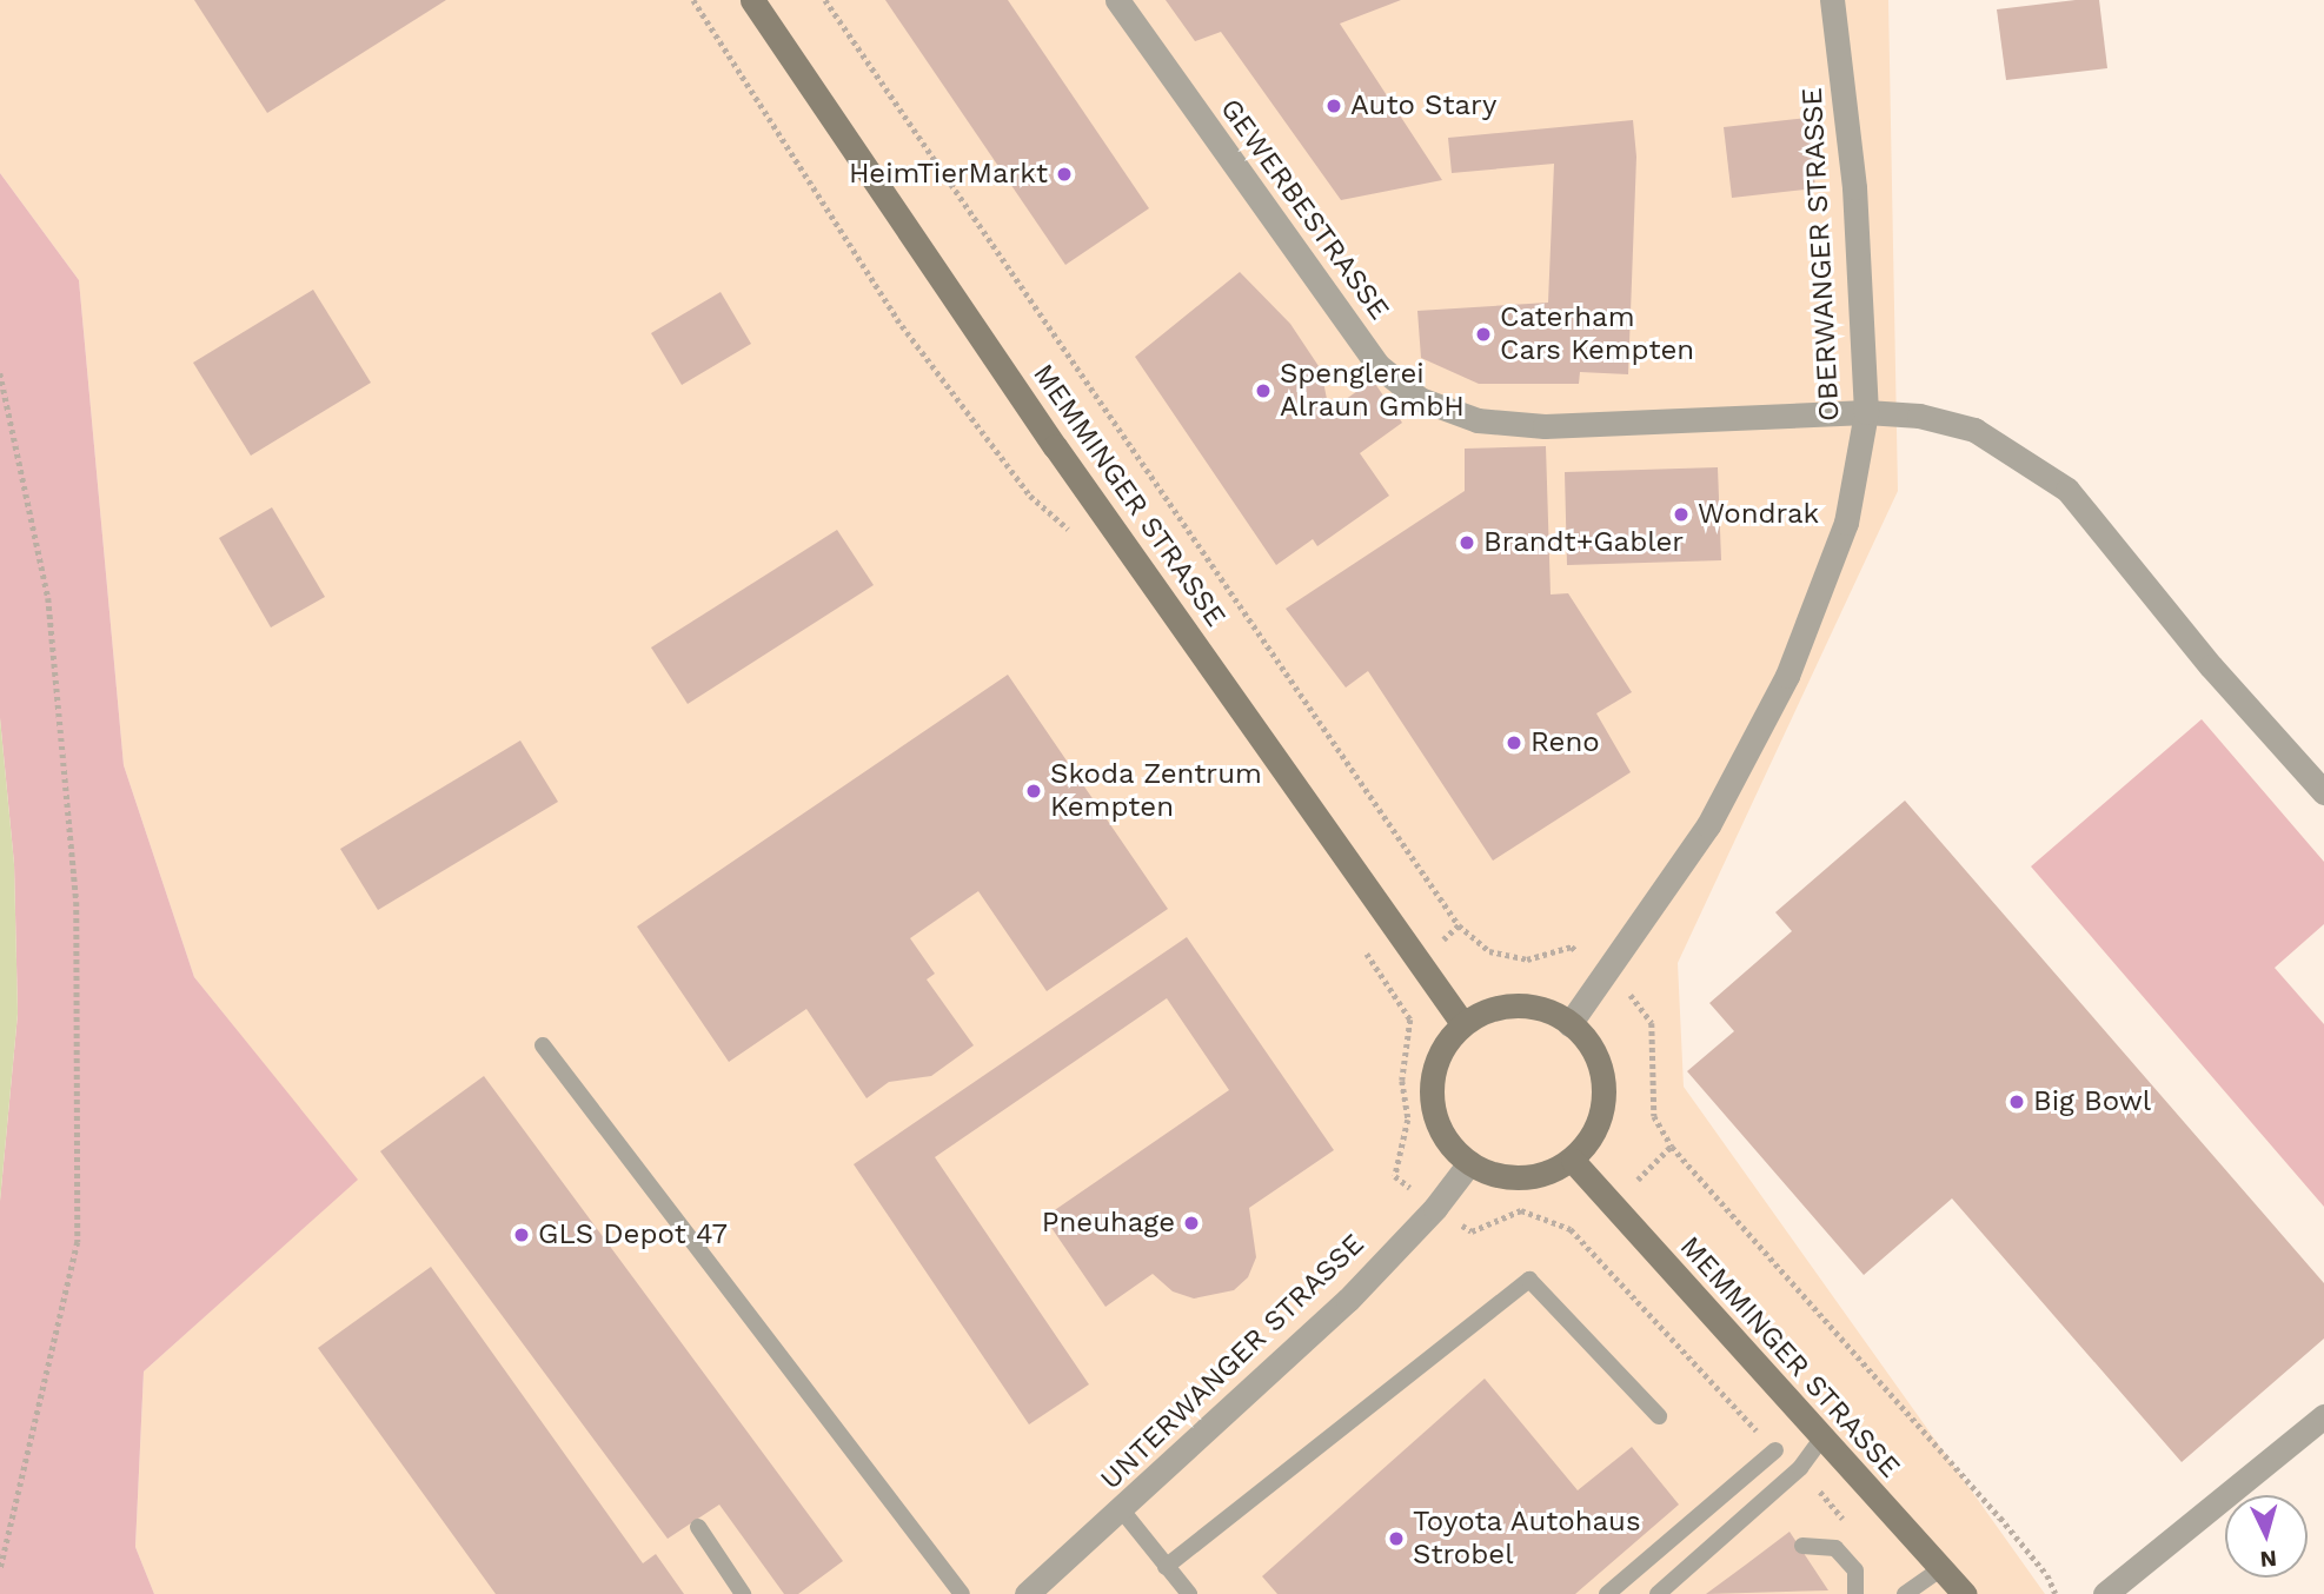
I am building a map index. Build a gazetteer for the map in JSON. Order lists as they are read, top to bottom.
{
  "streets": {
    "main road": ["MEMMINGER STRASSE"],
    "street": ["GEWERBESTRASSE", "OBERWANGER STRASSE", "UNTERWANGER STRASSE"]
  },
  "crossings": [
    ["GEWERBESTRASSE", "OBERWANGER STRASSE"],
    ["OBERWANGER STRASSE", "MEMMINGER STRASSE"],
    ["OBERWANGER STRASSE", "UNTERWANGER STRASSE"],
    ["MEMMINGER STRASSE", "UNTERWANGER STRASSE"]
  ],
  "places": [
    "Auto Stary",
    "HeimTierMarkt",
    "Caterham Cars Kempten",
    "Spenglerei Alraun GmbH",
    "Wondrak",
    "Brandt+Gabler",
    "Reno",
    "Skoda Zentrum Kempten",
    "Big Bowl",
    "Pneuhage",
    "GLS Depot 47",
    "Toyota Autohaus Strobel"
  ],
  "north": "bottom"
}
